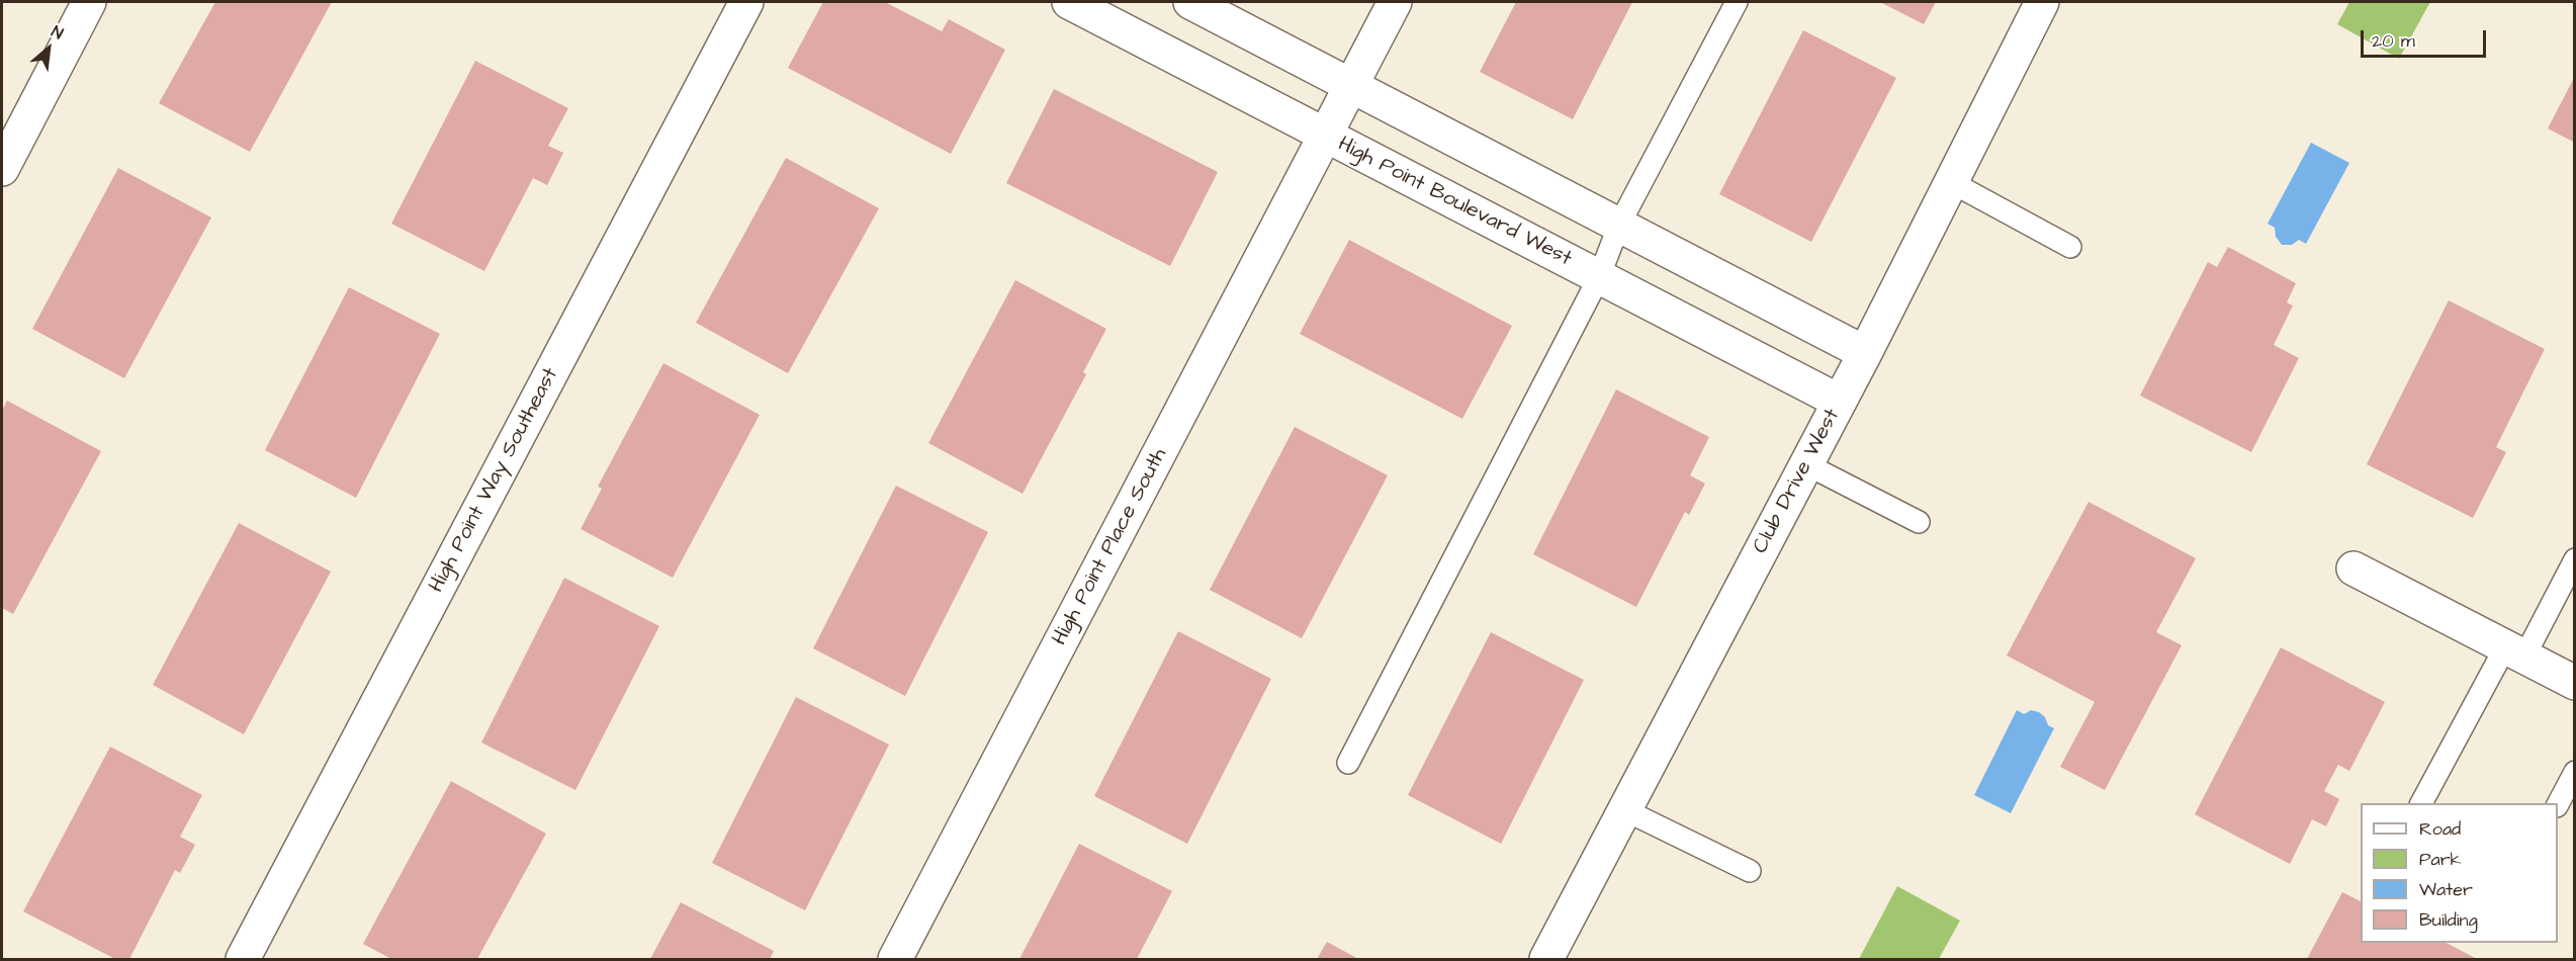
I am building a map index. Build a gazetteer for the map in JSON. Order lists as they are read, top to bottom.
{
  "streets": {
    "street": [
      "High Point Boulevard West",
      "High Point Way Southeast",
      "Club Drive West",
      "High Point Place South"
    ]
  },
  "crossings": [
    ["High Point Boulevard West", "Club Drive West"],
    ["High Point Boulevard West", "High Point Place South"]
  ],
  "legend": [
    "Road",
    "Park",
    "Water",
    "Building"
  ],
  "scale_bar": "20 m",
  "north": "top right"
}
